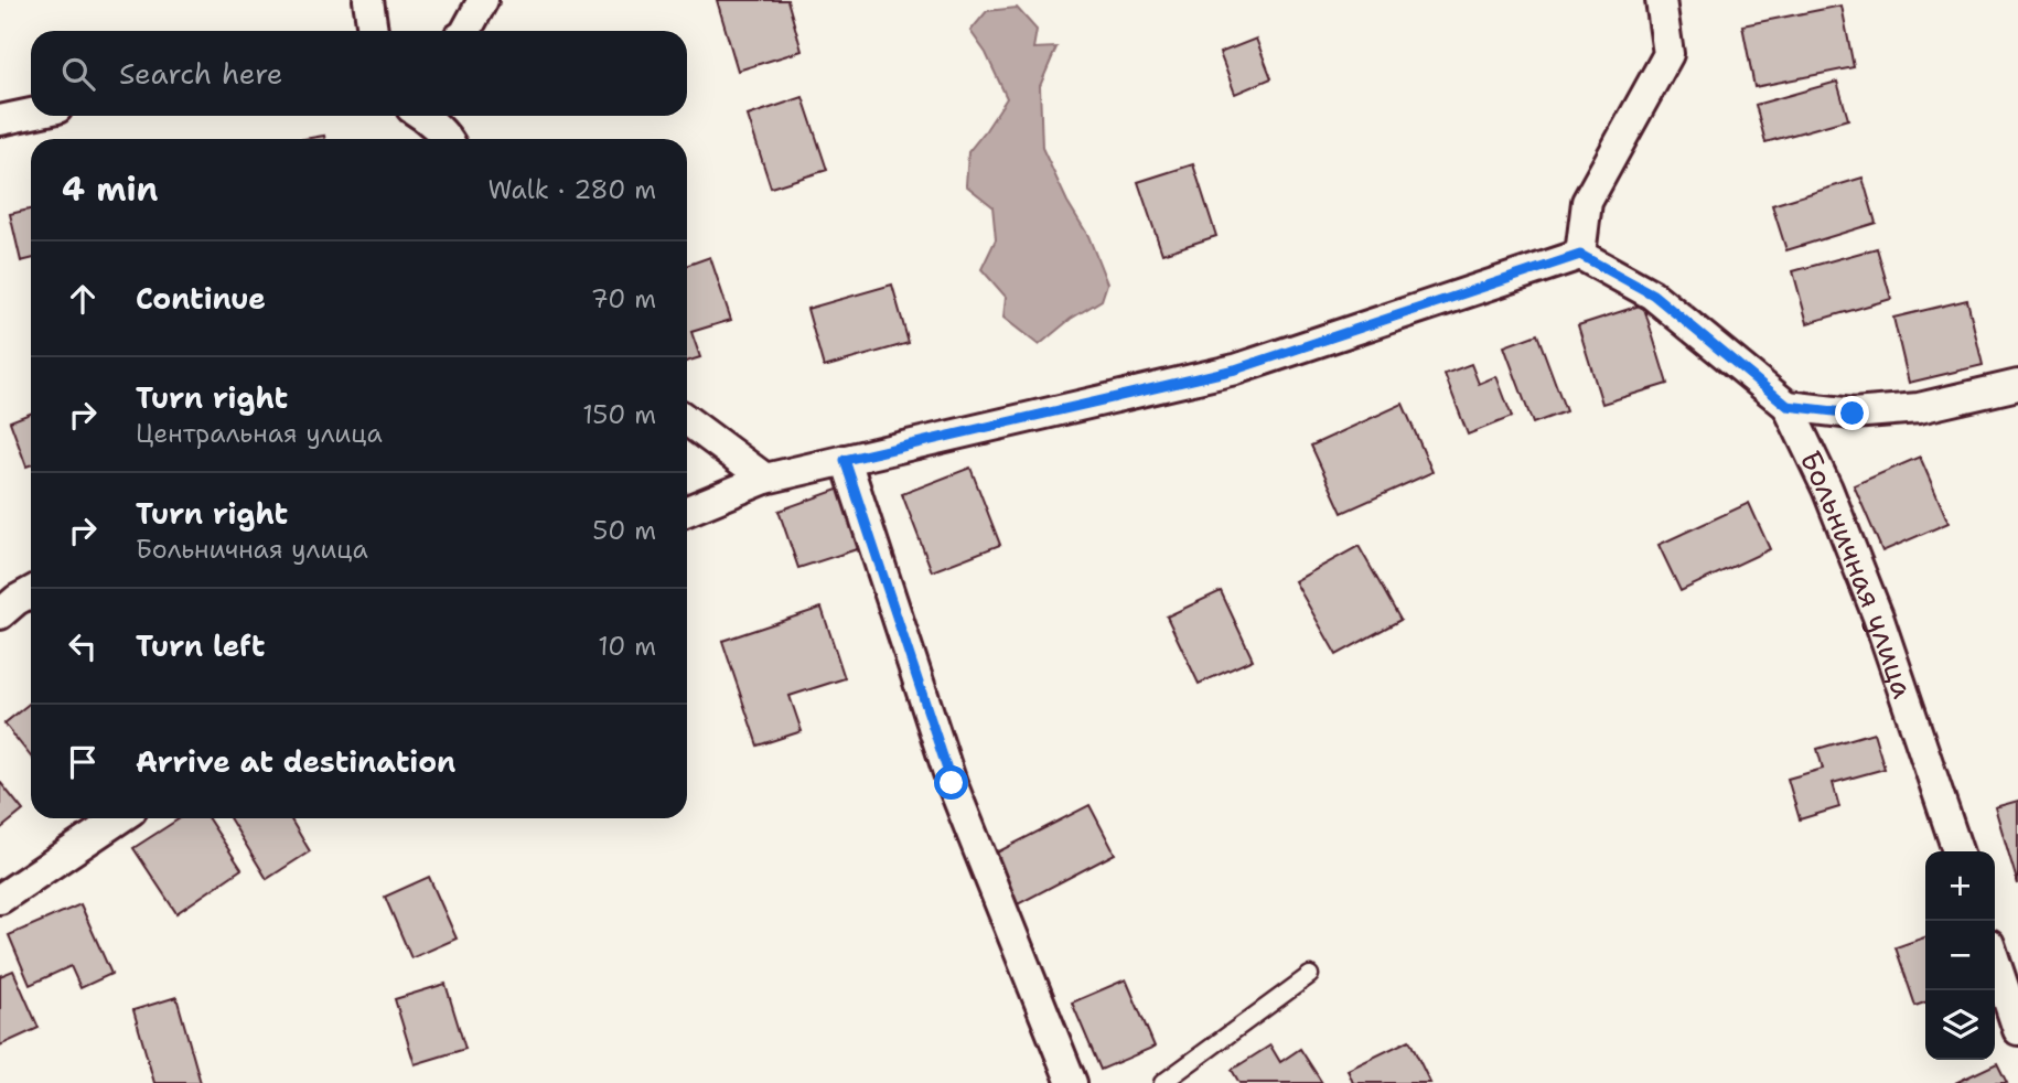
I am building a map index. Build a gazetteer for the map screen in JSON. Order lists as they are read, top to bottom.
{
  "streets": {
    "street": ["Больничная улица"]
  },
  "page": {
    "search": "Search here",
    "heading": ["4 min", "Walk · 280 m"],
    "list": [
      ["Continue", "70 m"],
      ["Turn right", "Центральная улица", "150 m"],
      ["Turn right", "Больничная улица", "50 m"],
      ["Turn left", "10 m"],
      "Arrive at destination"
    ],
    "map_buttons": ["+", "−"]
  }
}
